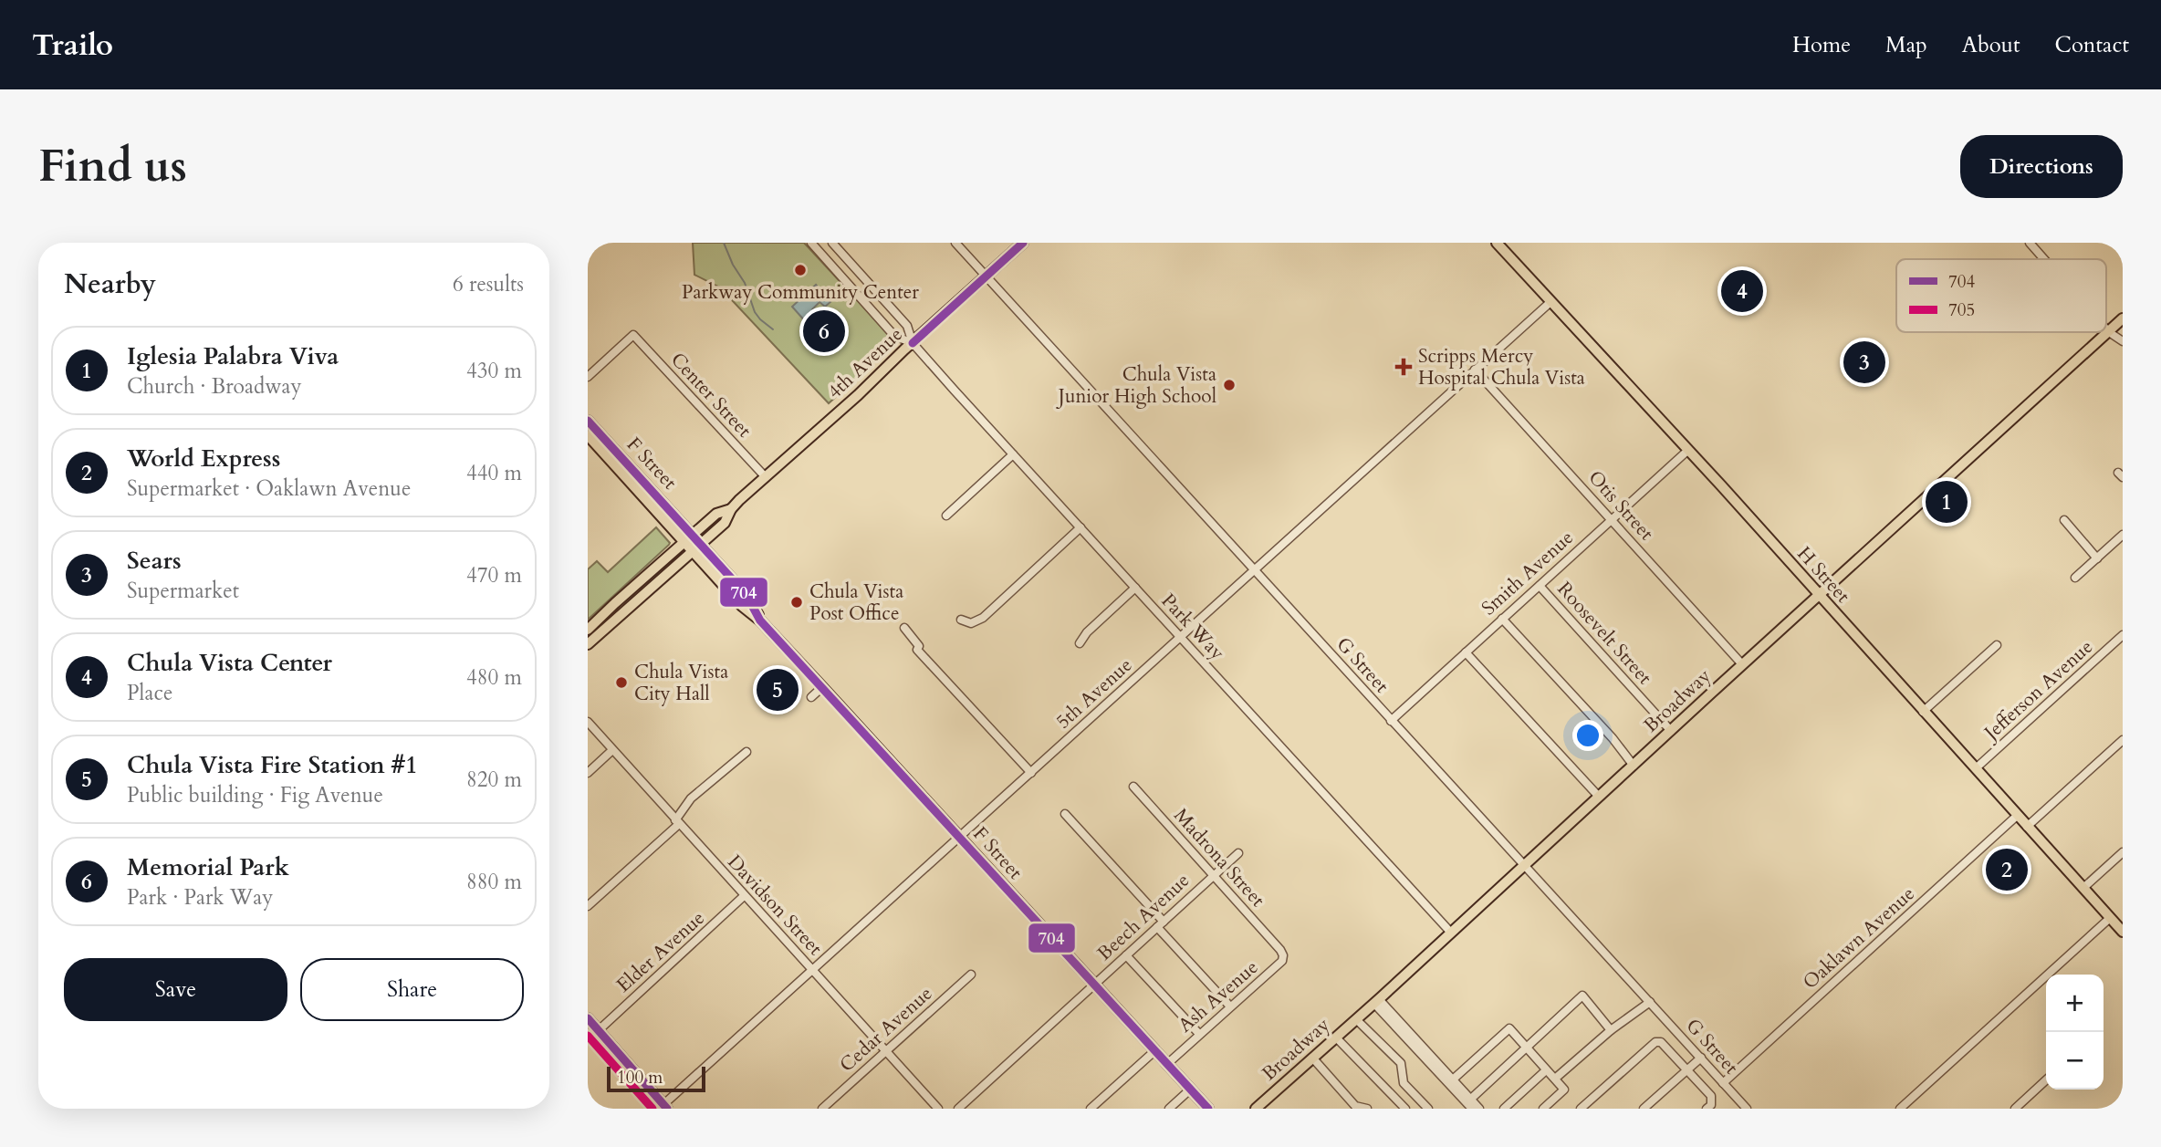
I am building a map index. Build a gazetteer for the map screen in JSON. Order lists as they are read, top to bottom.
{
  "streets": {
    "main road": [
      "4th Avenue",
      "F Street",
      "H Street",
      "Broadway"
    ],
    "street": [
      "Center Street",
      "Otis Street",
      "Smith Avenue",
      "Park Way",
      "Roosevelt Street",
      "G Street",
      "Jefferson Avenue",
      "5th Avenue",
      "Madrona Street",
      "Davidson Street",
      "Beech Avenue",
      "Oaklawn Avenue",
      "Elder Avenue",
      "Ash Avenue",
      "Cedar Avenue"
    ]
  },
  "crossings": [
    ["4th Avenue", "Center Street"],
    ["4th Avenue", "F Street"],
    ["4th Avenue", "Park Way"],
    ["4th Avenue", "G Street"],
    ["F Street", "5th Avenue"],
    ["F Street", "Beech Avenue"],
    ["F Street", "Ash Avenue"],
    ["Otis Street", "Smith Avenue"],
    ["Otis Street", "5th Avenue"],
    ["Otis Street", "Broadway"],
    ["Smith Avenue", "H Street"],
    ["Smith Avenue", "Roosevelt Street"],
    ["Smith Avenue", "G Street"],
    ["H Street", "Jefferson Avenue"],
    ["H Street", "5th Avenue"],
    ["H Street", "Broadway"],
    ["H Street", "Oaklawn Avenue"],
    ["Park Way", "5th Avenue"],
    ["Park Way", "Broadway"],
    ["Roosevelt Street", "Broadway"],
    ["G Street", "5th Avenue"],
    ["G Street", "Broadway"],
    ["G Street", "Oaklawn Avenue"],
    ["5th Avenue", "Davidson Street"],
    ["Madrona Street", "Beech Avenue"],
    ["Madrona Street", "Ash Avenue"],
    ["Davidson Street", "Elder Avenue"],
    ["Davidson Street", "Cedar Avenue"]
  ],
  "places": {
    "other": [
      "Parkway Community Center",
      "Chula Vista Junior High School",
      "Chula Vista Post Office",
      "Chula Vista City Hall"
    ],
    "health": ["Scripps Mercy Hospital Chula Vista"]
  },
  "lines": ["transit line 704", "transit line 705"],
  "legend": ["704", "705"],
  "scale_bar": "100 m",
  "page": {
    "header": "Trailo",
    "nav": [
      "Home",
      "Map",
      "About",
      "Contact"
    ],
    "buttons": [
      "Directions",
      ["Save", "Share"]
    ],
    "title": "Find us",
    "heading": ["Nearby", "6 results"],
    "pins": [
      "4",
      "6",
      "3",
      "1",
      "5",
      "2"
    ],
    "list": [
      {
        "mark": "1",
        "name": "Iglesia Palabra Viva",
        "note": "Church · Broadway",
        "value": "430 m"
      },
      {
        "mark": "2",
        "name": "World Express",
        "note": "Supermarket · Oaklawn Avenue",
        "value": "440 m"
      },
      {
        "mark": "3",
        "name": "Sears",
        "note": "Supermarket",
        "value": "470 m"
      },
      {
        "mark": "4",
        "name": "Chula Vista Center",
        "note": "Place",
        "value": "480 m"
      },
      {
        "mark": "5",
        "name": "Chula Vista Fire Station #1",
        "note": "Public building · Fig Avenue",
        "value": "820 m"
      },
      {
        "mark": "6",
        "name": "Memorial Park",
        "note": "Park · Park Way",
        "value": "880 m"
      }
    ],
    "map_buttons": ["+", "−"],
    "scale": "100 m"
  }
}
